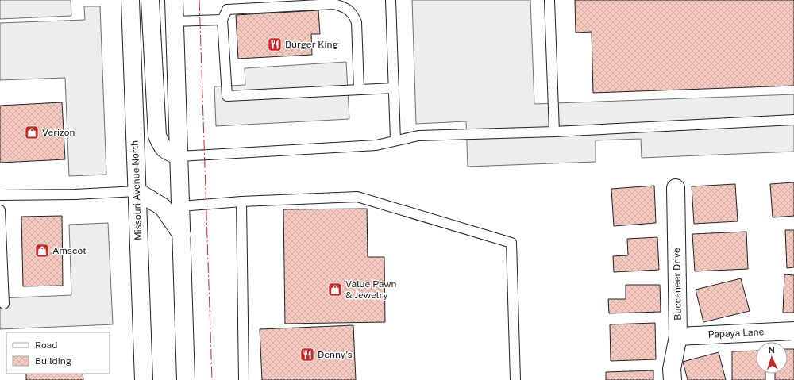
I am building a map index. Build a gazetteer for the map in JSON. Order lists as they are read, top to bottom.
{
  "streets": {
    "main road": ["Missouri Avenue North", "Buccaneer Drive", "Papaya Lane"]
  },
  "crossings": [
    ["Buccaneer Drive", "Papaya Lane"]
  ],
  "places": {
    "restaurant": ["Burger King", "Denny's"],
    "shop": ["Verizon", "Amscot", "Value Pawn & Jewelry"]
  },
  "legend": ["Road", "Building"],
  "north": "top"
}
